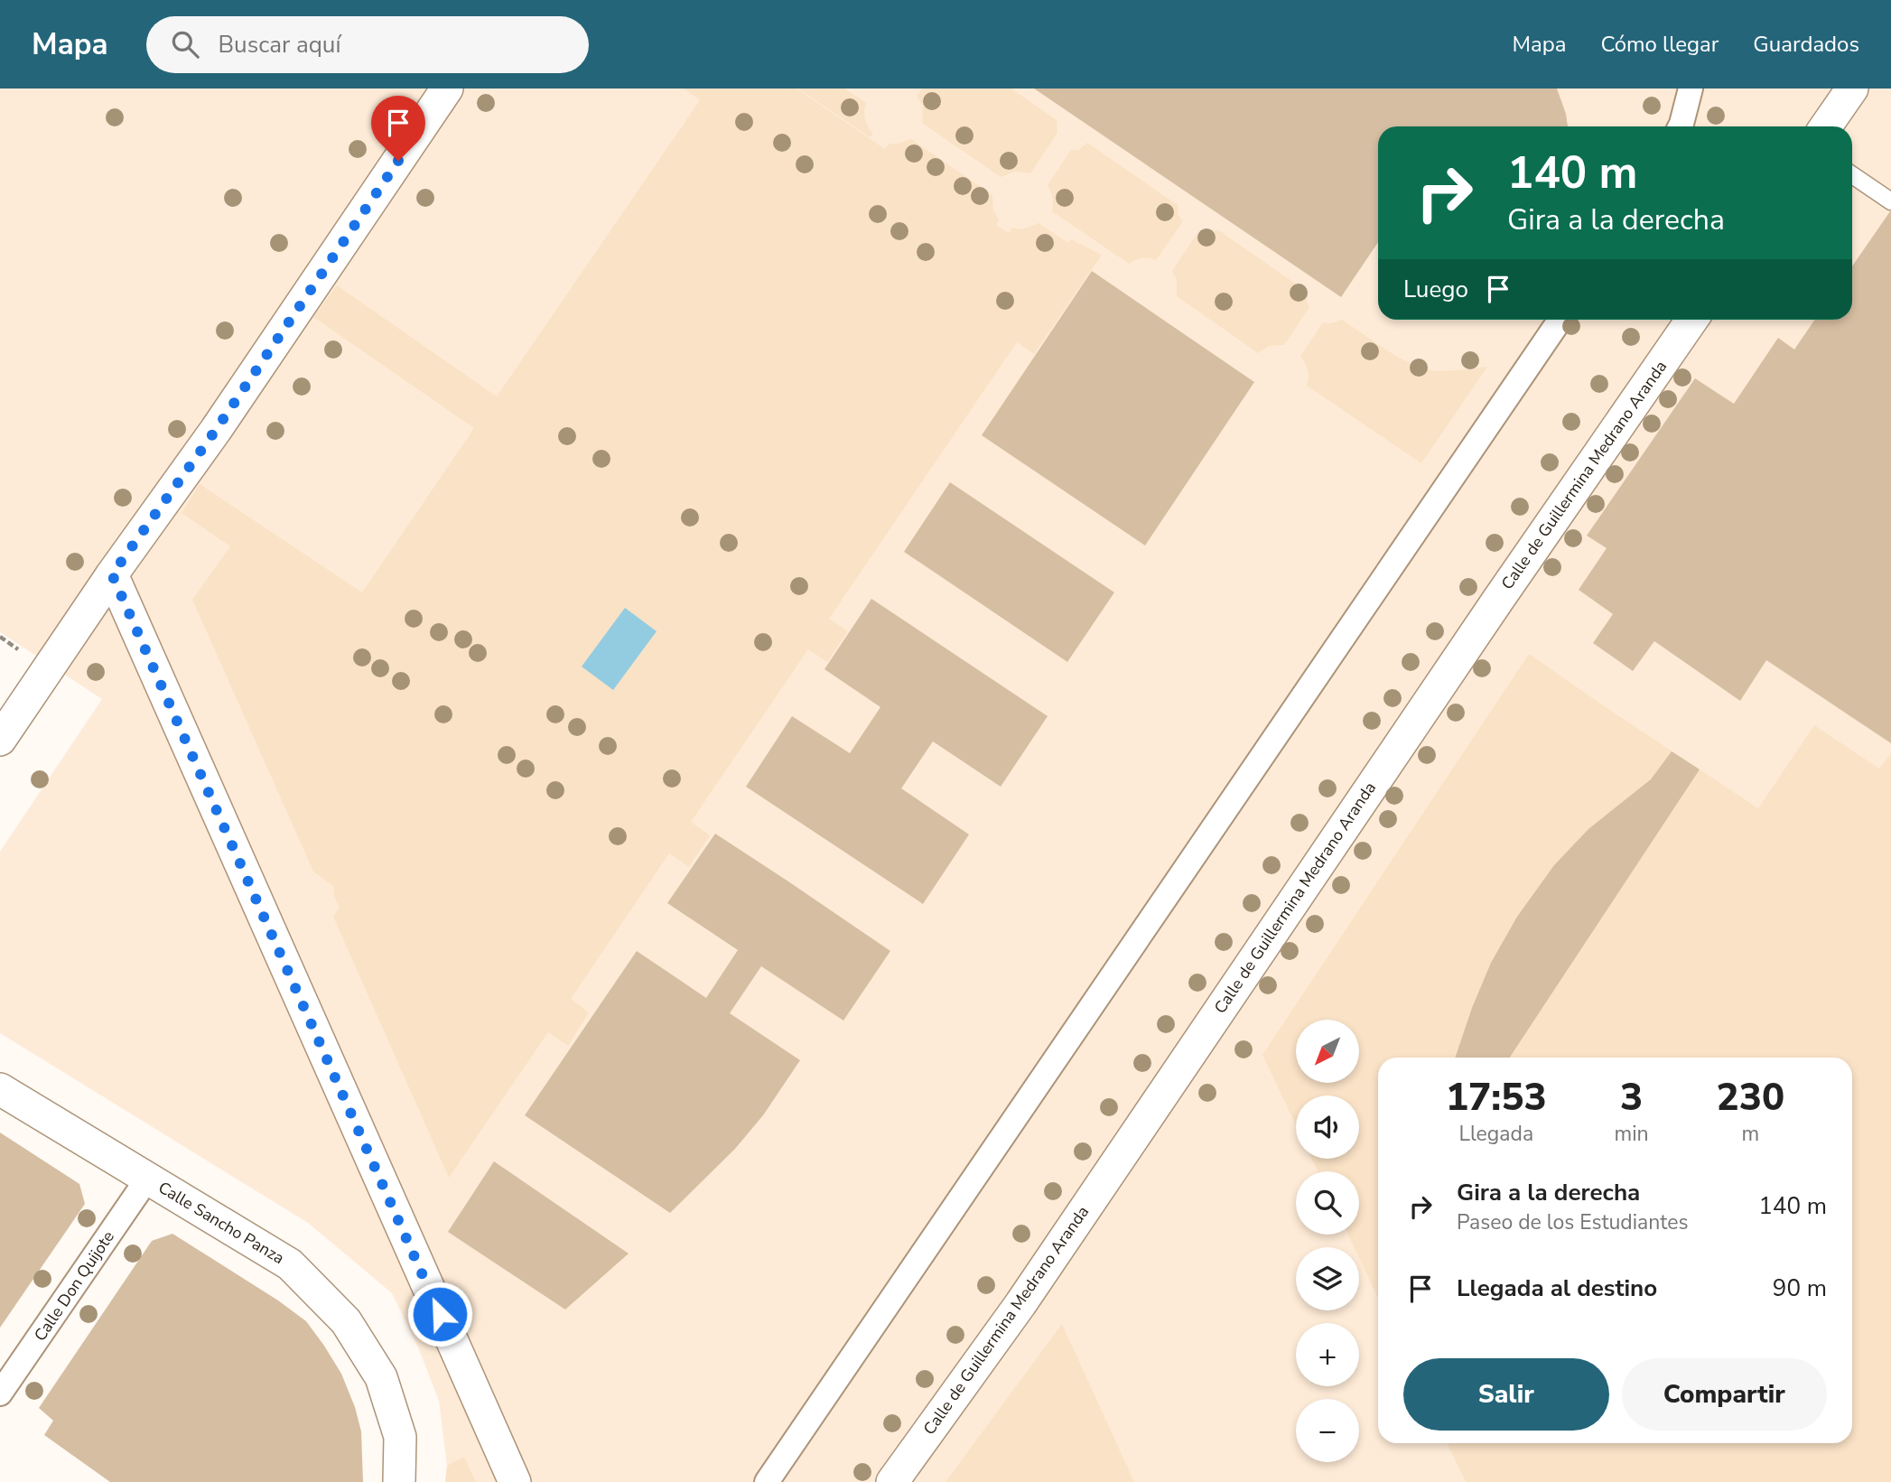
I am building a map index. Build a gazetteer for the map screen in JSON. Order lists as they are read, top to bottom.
{
  "streets": {
    "street": ["Calle de Guillermina Medrano Aranda", "Calle Sancho Panza", "Calle Don Quijote"]
  },
  "crossings": [
    ["Calle Sancho Panza", "Calle Don Quijote"]
  ],
  "north": "bottom left",
  "page": {
    "header": "Mapa",
    "search": "Buscar aquí",
    "nav": ["Mapa", "Cómo llegar", "Guardados"],
    "turn": ["140 m", "Gira a la derecha"],
    "then": "Luego",
    "map_buttons": ["+", "−"],
    "eta": [
      "17:53",
      "Llegada",
      "3",
      "min",
      "230",
      "m"
    ],
    "list": [
      {
        "name": "Gira a la derecha",
        "note": "Paseo de los Estudiantes",
        "value": "140 m"
      },
      {
        "name": "Llegada al destino",
        "value": "90 m"
      }
    ],
    "buttons": ["Salir", "Compartir"]
  }
}
